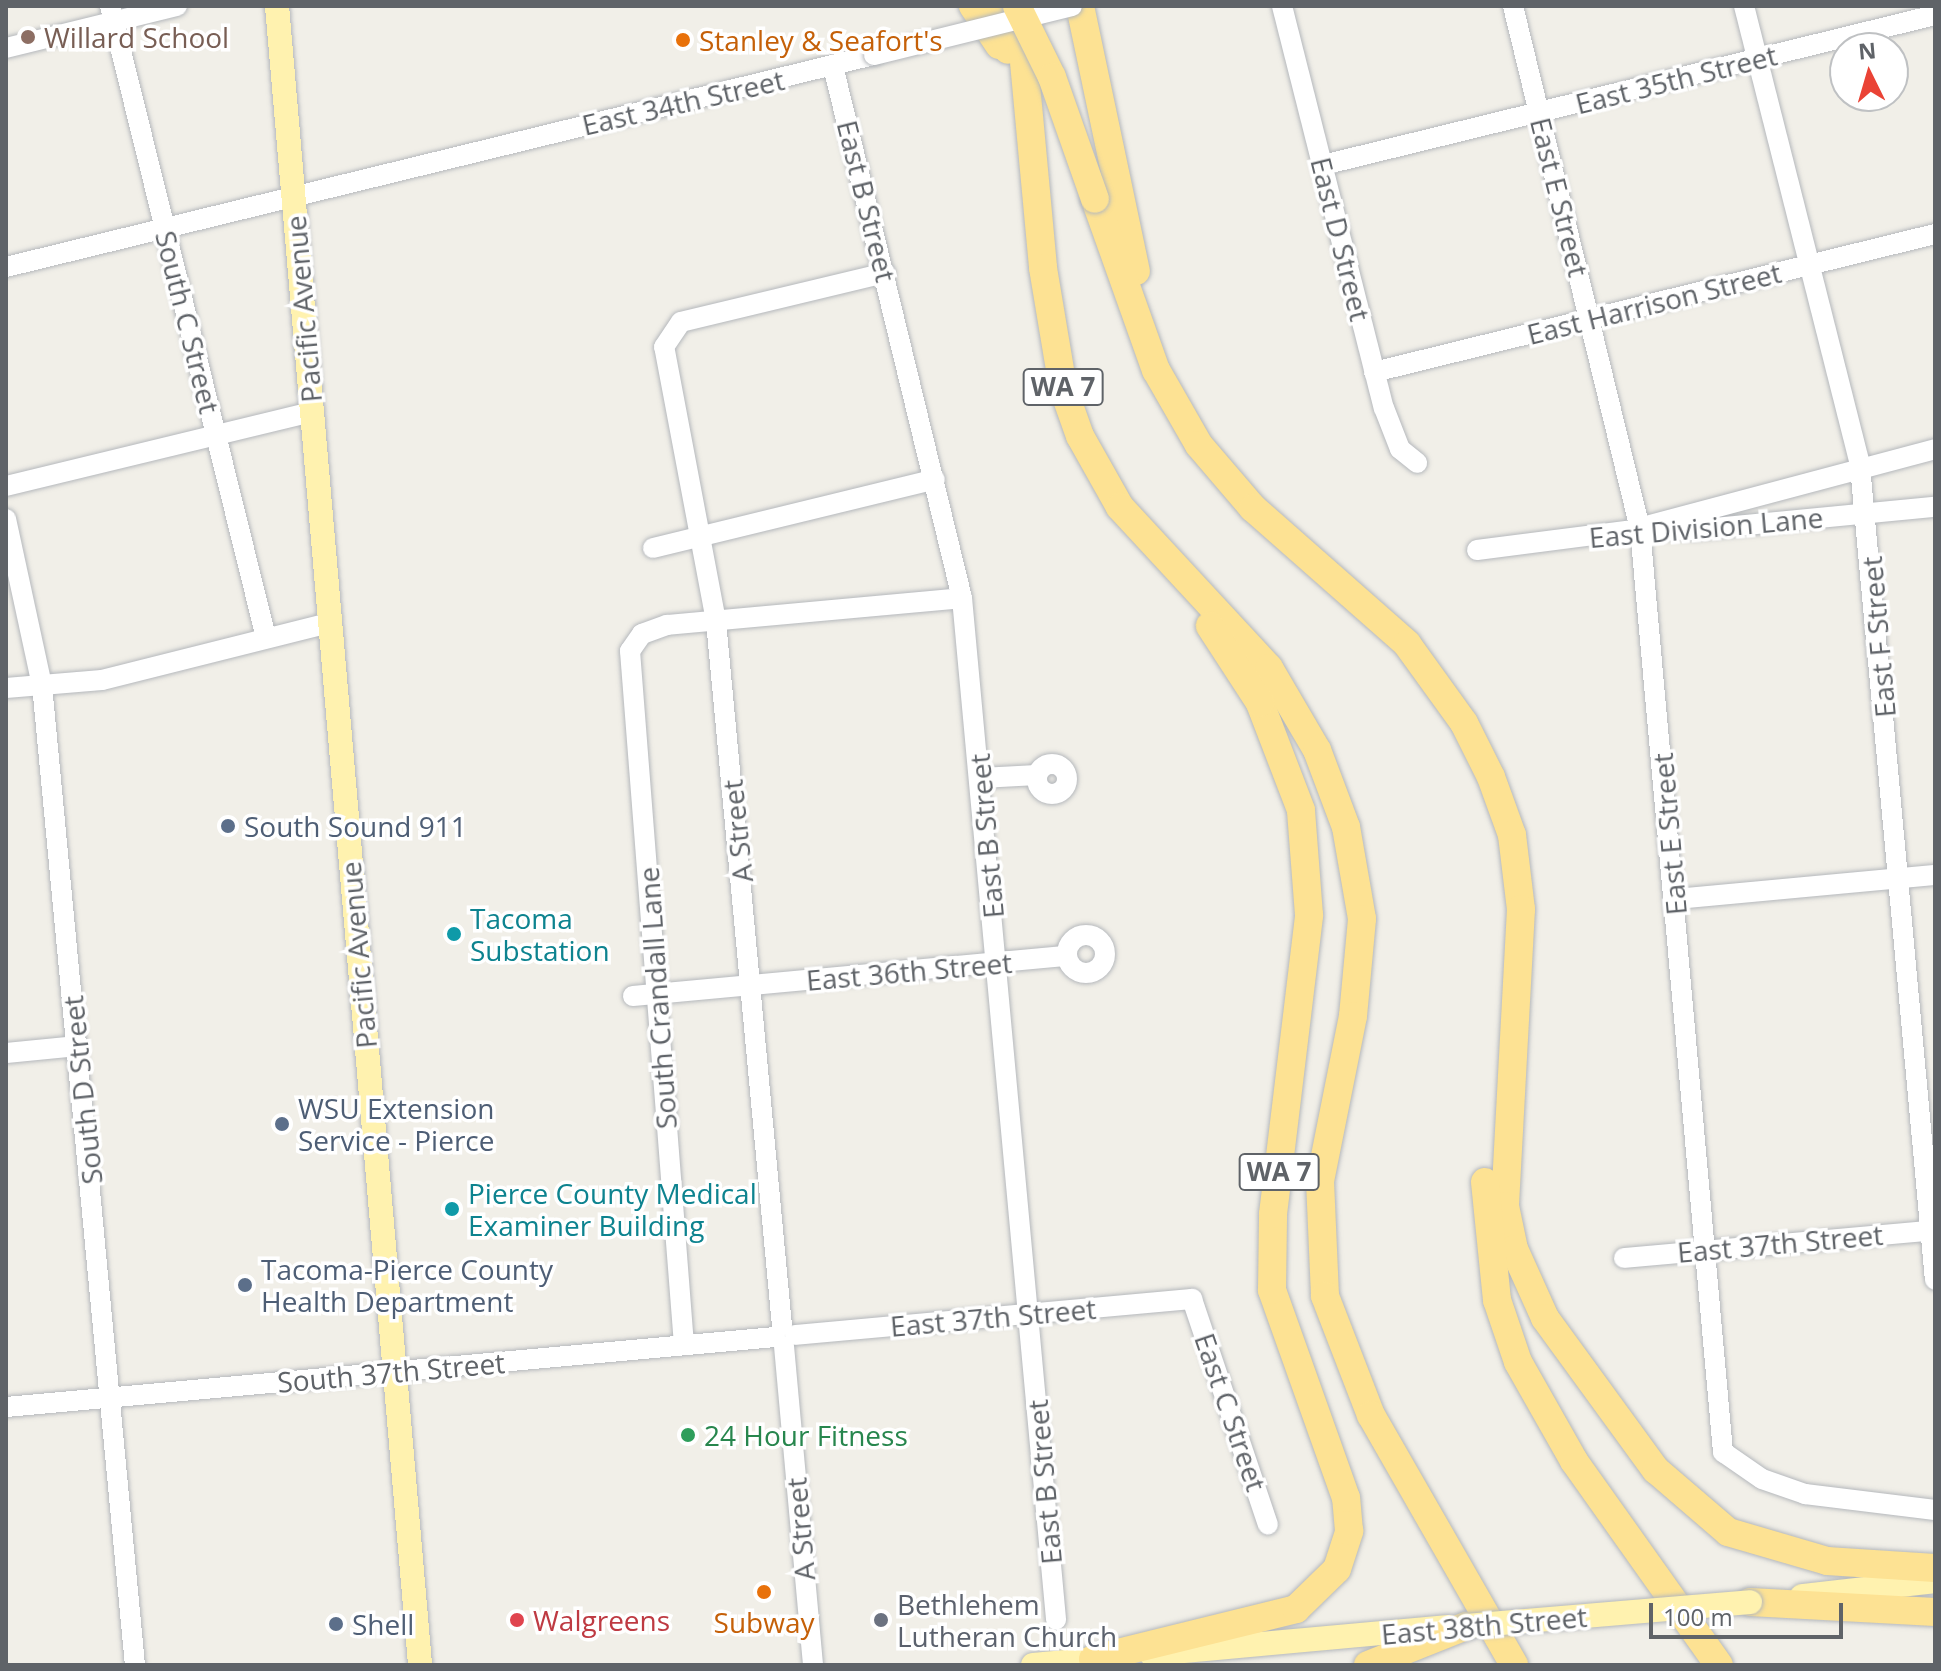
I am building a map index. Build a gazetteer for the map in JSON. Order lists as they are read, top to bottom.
{
  "streets": {
    "highway": ["WA 7"],
    "main road": ["Pacific Avenue", "East 38th Street"],
    "street": [
      "East 35th Street",
      "East 34th Street",
      "East E Street",
      "East B Street",
      "East D Street",
      "East Harrison Street",
      "South C Street",
      "East Division Lane",
      "East F Street",
      "A Street",
      "East 36th Street",
      "South Crandall Lane",
      "South D Street",
      "East 37th Street",
      "South 37th Street",
      "East C Street"
    ]
  },
  "crossings": [
    ["East 35th Street", "East E Street"],
    ["East 35th Street", "East D Street"],
    ["East 35th Street", "East F Street"],
    ["East 34th Street", "East B Street"],
    ["East 34th Street", "Pacific Avenue"],
    ["East 34th Street", "South C Street"],
    ["East E Street", "East Harrison Street"],
    ["East E Street", "East Division Lane"],
    ["East E Street", "East 37th Street"],
    ["East B Street", "A Street"],
    ["East B Street", "East 36th Street"],
    ["East B Street", "East 37th Street"],
    ["East D Street", "East Harrison Street"],
    ["East Harrison Street", "East F Street"],
    ["Pacific Avenue", "South 37th Street"],
    ["WA 7", "East 38th Street"],
    ["East Division Lane", "East F Street"],
    ["East F Street", "East 37th Street"],
    ["A Street", "East 36th Street"],
    ["A Street", "South Crandall Lane"],
    ["A Street", "East 37th Street"],
    ["A Street", "South 37th Street"],
    ["East 36th Street", "South Crandall Lane"],
    ["South Crandall Lane", "South 37th Street"],
    ["South D Street", "South 37th Street"],
    ["East 37th Street", "South 37th Street"],
    ["East 37th Street", "East C Street"]
  ],
  "places": [
    "Willard School",
    "Stanley & Seafort's",
    "South Sound 911",
    "Tacoma Substation",
    "WSU Extension Service - Pierce",
    "Pierce County Medical Examiner Building",
    "Tacoma-Pierce County Health Department",
    "24 Hour Fitness",
    "Subway",
    "Walgreens",
    "Bethlehem Lutheran Church",
    "Shell"
  ],
  "scale_bar": "100 m",
  "north": "top"
}
